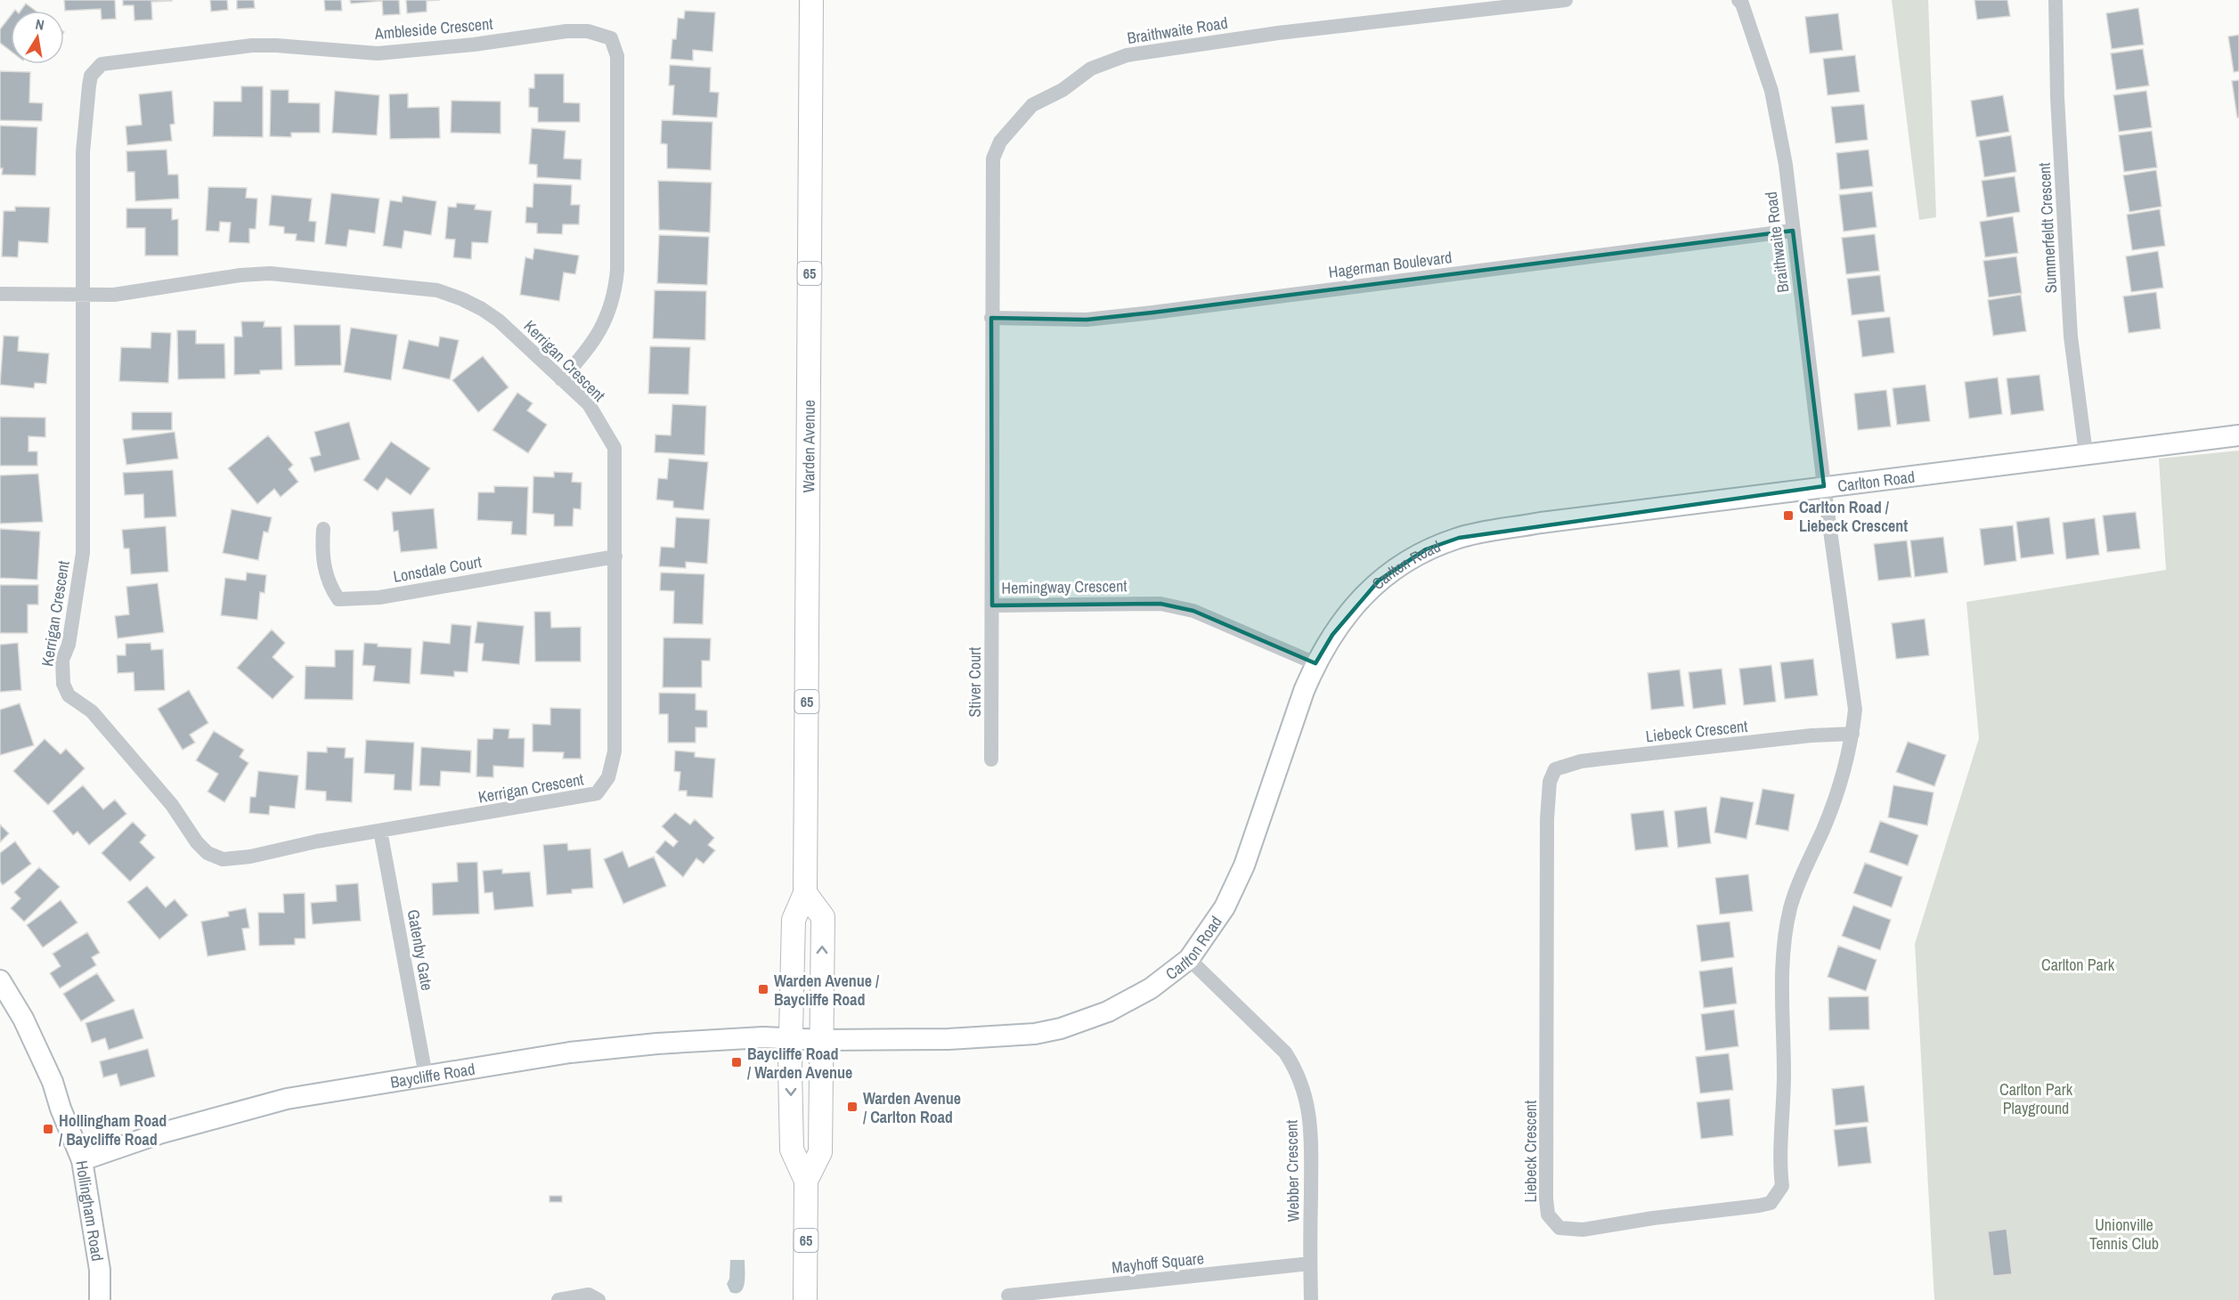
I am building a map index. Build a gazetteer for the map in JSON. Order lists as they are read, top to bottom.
{
  "streets": {
    "main road": [
      "65",
      "Warden Avenue",
      "Carlton Road",
      "Baycliffe Road",
      "Hollingham Road"
    ],
    "street": [
      "Ambleside Crescent",
      "Braithwaite Road",
      "Summerfeldt Crescent",
      "Hagerman Boulevard",
      "Kerrigan Crescent",
      "Lonsdale Court",
      "Hemingway Crescent",
      "Stiver Court",
      "Liebeck Crescent",
      "Gatenby Gate",
      "Webber Crescent",
      "Mayhoff Square"
    ]
  },
  "crossings": [
    ["Ambleside Crescent", "Kerrigan Crescent"],
    ["Braithwaite Road", "Hagerman Boulevard"],
    ["Braithwaite Road", "Carlton Road"],
    ["Braithwaite Road", "Hemingway Crescent"],
    ["Braithwaite Road", "Liebeck Crescent"],
    ["Summerfeldt Crescent", "Carlton Road"],
    ["Hagerman Boulevard", "Hemingway Crescent"],
    ["Kerrigan Crescent", "Lonsdale Court"],
    ["Kerrigan Crescent", "Gatenby Gate"],
    ["Warden Avenue", "Carlton Road"],
    ["Warden Avenue", "Baycliffe Road"],
    ["Carlton Road", "Hemingway Crescent"],
    ["Carlton Road", "Liebeck Crescent"],
    ["Carlton Road", "Baycliffe Road"],
    ["Carlton Road", "Webber Crescent"],
    ["Hemingway Crescent", "Stiver Court"],
    ["Gatenby Gate", "Baycliffe Road"],
    ["Baycliffe Road", "Hollingham Road"],
    ["Webber Crescent", "Mayhoff Square"]
  ],
  "parks": ["Carlton Park", "Carlton Park Playground", "Unionville Tennis Club"],
  "places": {
    "transit": [
      "Carlton Road / Liebeck Crescent",
      "Warden Avenue / Baycliffe Road",
      "Baycliffe Road / Warden Avenue",
      "Warden Avenue / Carlton Road",
      "Hollingham Road / Baycliffe Road"
    ]
  },
  "north": "top"
}
